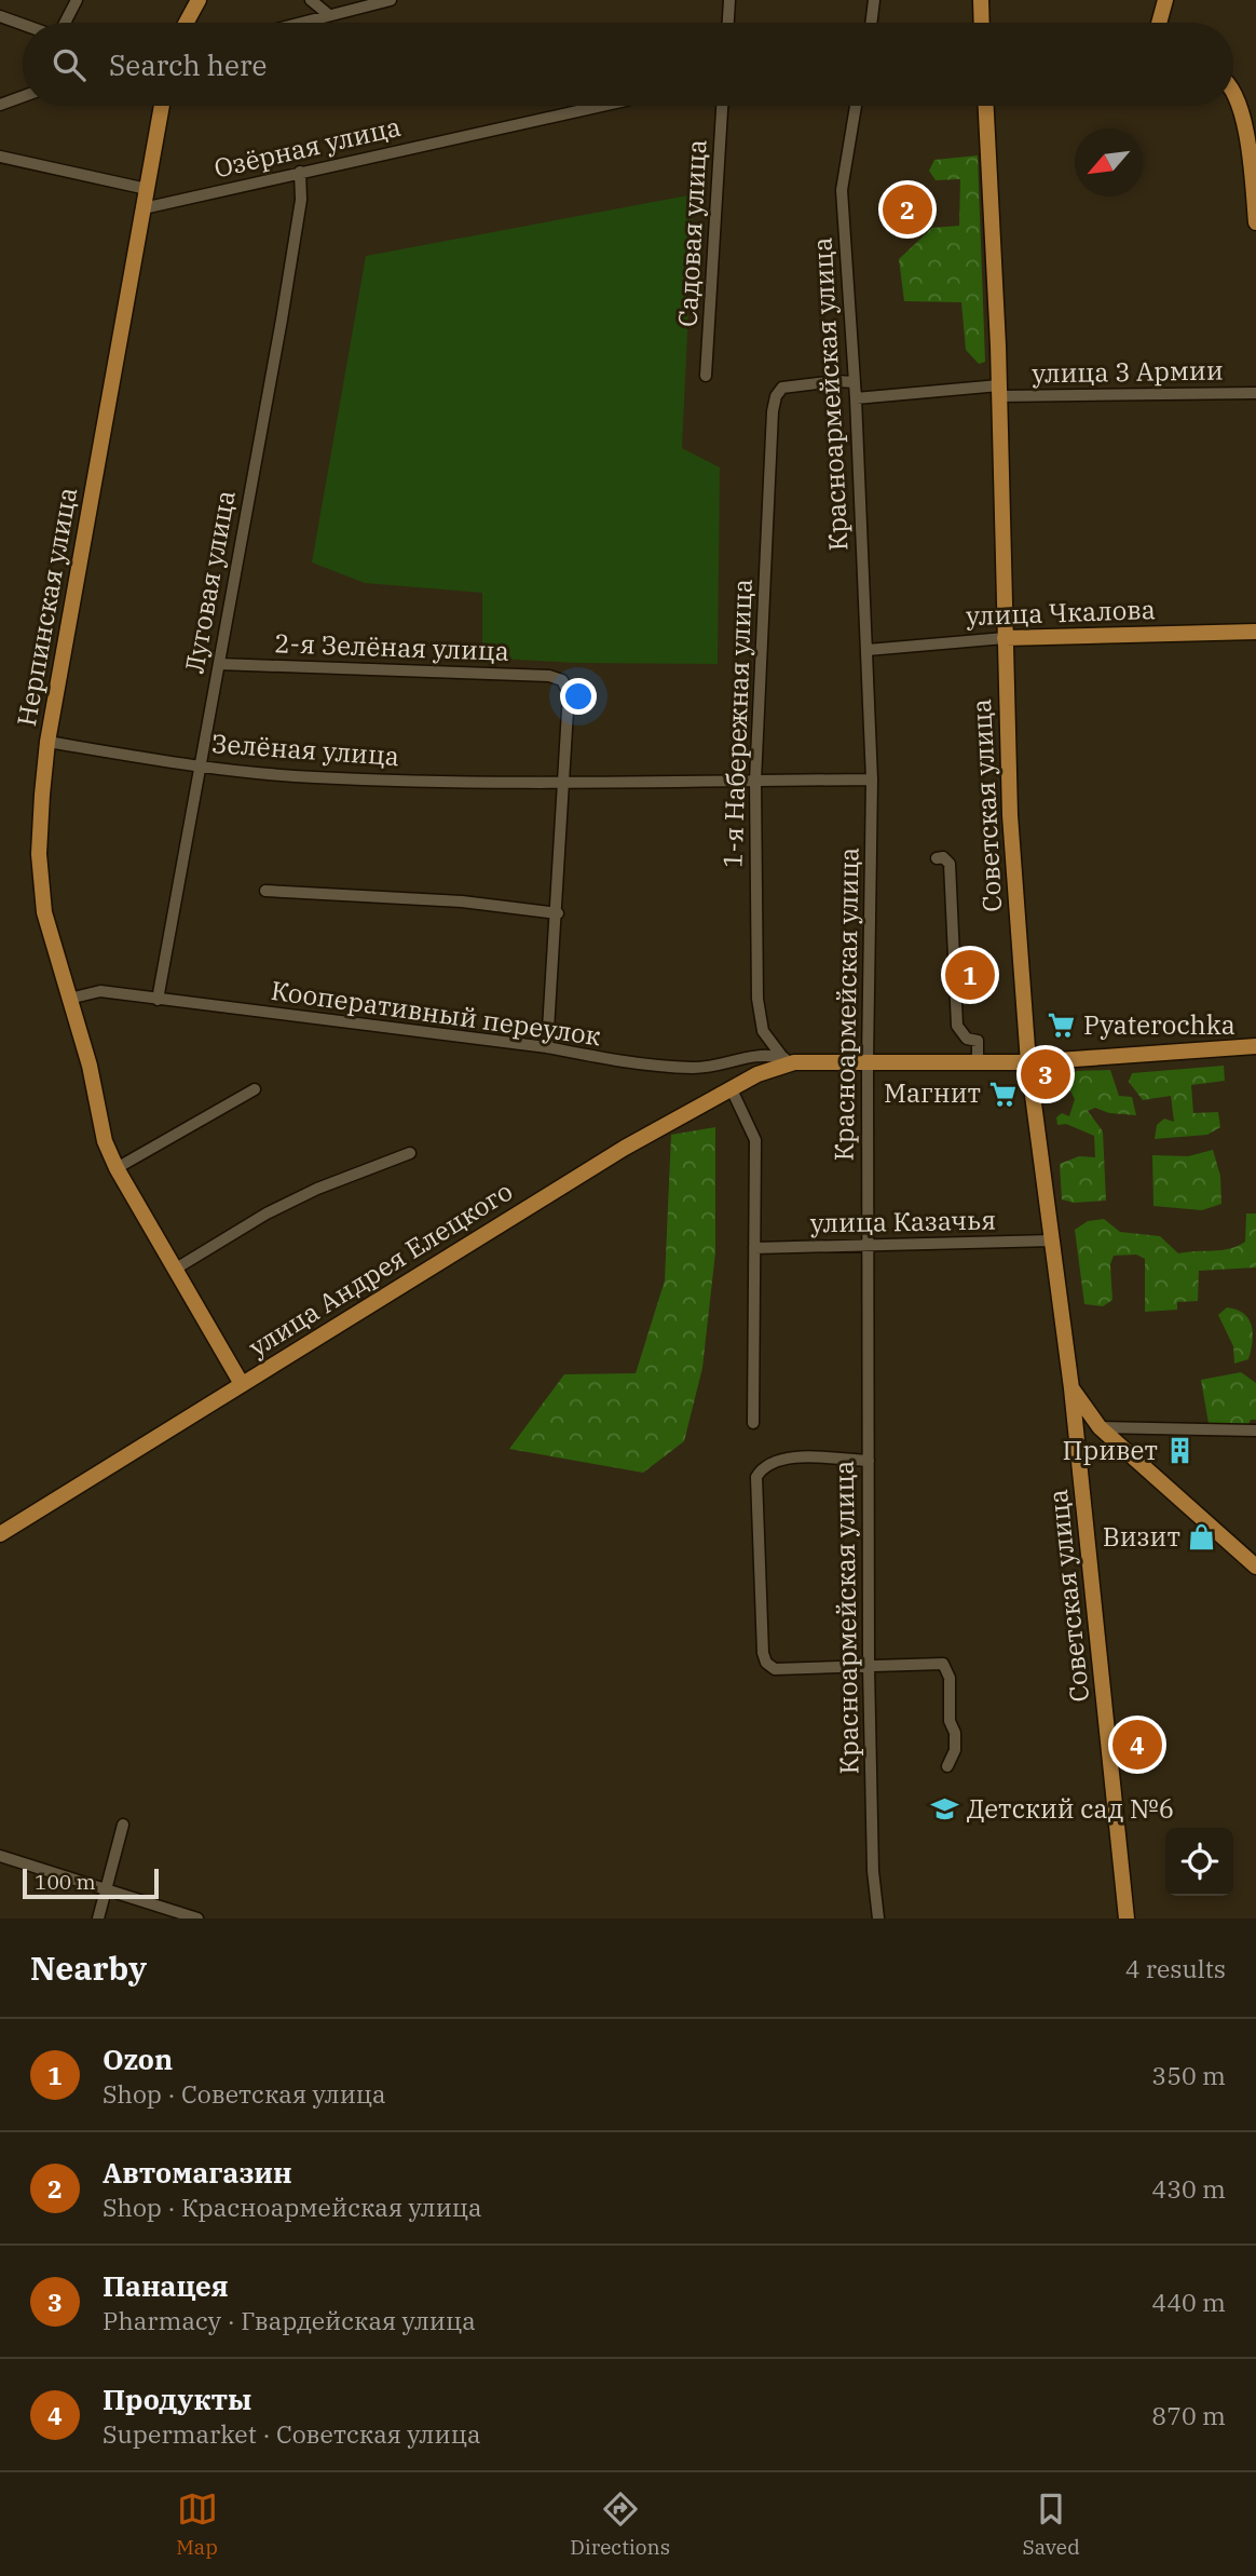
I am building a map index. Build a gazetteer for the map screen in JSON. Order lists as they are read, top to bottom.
{
  "streets": {
    "main road": [
      "Нерпинская улица",
      "улица Чкалова",
      "Советская улица",
      "улица Андрея Елецкого"
    ],
    "street": [
      "Озёрная улица",
      "Садовая улица",
      "улица 3 Армии",
      "Красноармейская улица",
      "Луговая улица",
      "2-я Зелёная улица",
      "1-я Набережная улица",
      "Зелёная улица",
      "Кооперативный переулок",
      "улица Казачья"
    ]
  },
  "crossings": [
    ["Озёрная улица", "Луговая улица"],
    ["Озёрная улица", "Нерпинская улица"],
    ["улица 3 Армии", "Красноармейская улица"],
    ["улица 3 Армии", "Советская улица"],
    ["Красноармейская улица", "улица Чкалова"],
    ["Красноармейская улица", "1-я Набережная улица"],
    ["Красноармейская улица", "Зелёная улица"],
    ["Красноармейская улица", "улица Казачья"],
    ["Луговая улица", "2-я Зелёная улица"],
    ["Луговая улица", "Зелёная улица"],
    ["Луговая улица", "Кооперативный переулок"],
    ["Нерпинская улица", "Зелёная улица"],
    ["Нерпинская улица", "Кооперативный переулок"],
    ["Нерпинская улица", "улица Андрея Елецкого"],
    ["улица Чкалова", "Советская улица"],
    ["2-я Зелёная улица", "Зелёная улица"],
    ["1-я Набережная улица", "Зелёная улица"],
    ["1-я Набережная улица", "Кооперативный переулок"],
    ["1-я Набережная улица", "улица Андрея Елецкого"],
    ["Советская улица", "улица Казачья"],
    ["Кооперативный переулок", "улица Андрея Елецкого"]
  ],
  "places": {
    "supermarket": ["Pyaterochka", "Магнит"],
    "building": ["Привет"],
    "shop": ["Визит"],
    "school or university": ["Детский сад №6"]
  },
  "scale_bar": "100 m",
  "north": "bottom left",
  "page": {
    "search": "Search here",
    "pins": [
      "2",
      "1",
      "3",
      "4"
    ],
    "scale": "100 m",
    "heading": ["Nearby", "4 results"],
    "list": [
      {
        "mark": "1",
        "name": "Ozon",
        "note": "Shop · Советская улица",
        "value": "350 m"
      },
      {
        "mark": "2",
        "name": "Автомагазин",
        "note": "Shop · Красноармейская улица",
        "value": "430 m"
      },
      {
        "mark": "3",
        "name": "Панацея",
        "note": "Pharmacy · Гвардейская улица",
        "value": "440 m"
      },
      {
        "mark": "4",
        "name": "Продукты",
        "note": "Supermarket · Советская улица",
        "value": "870 m"
      }
    ],
    "nav": ["Map", "Directions", "Saved"]
  }
}
